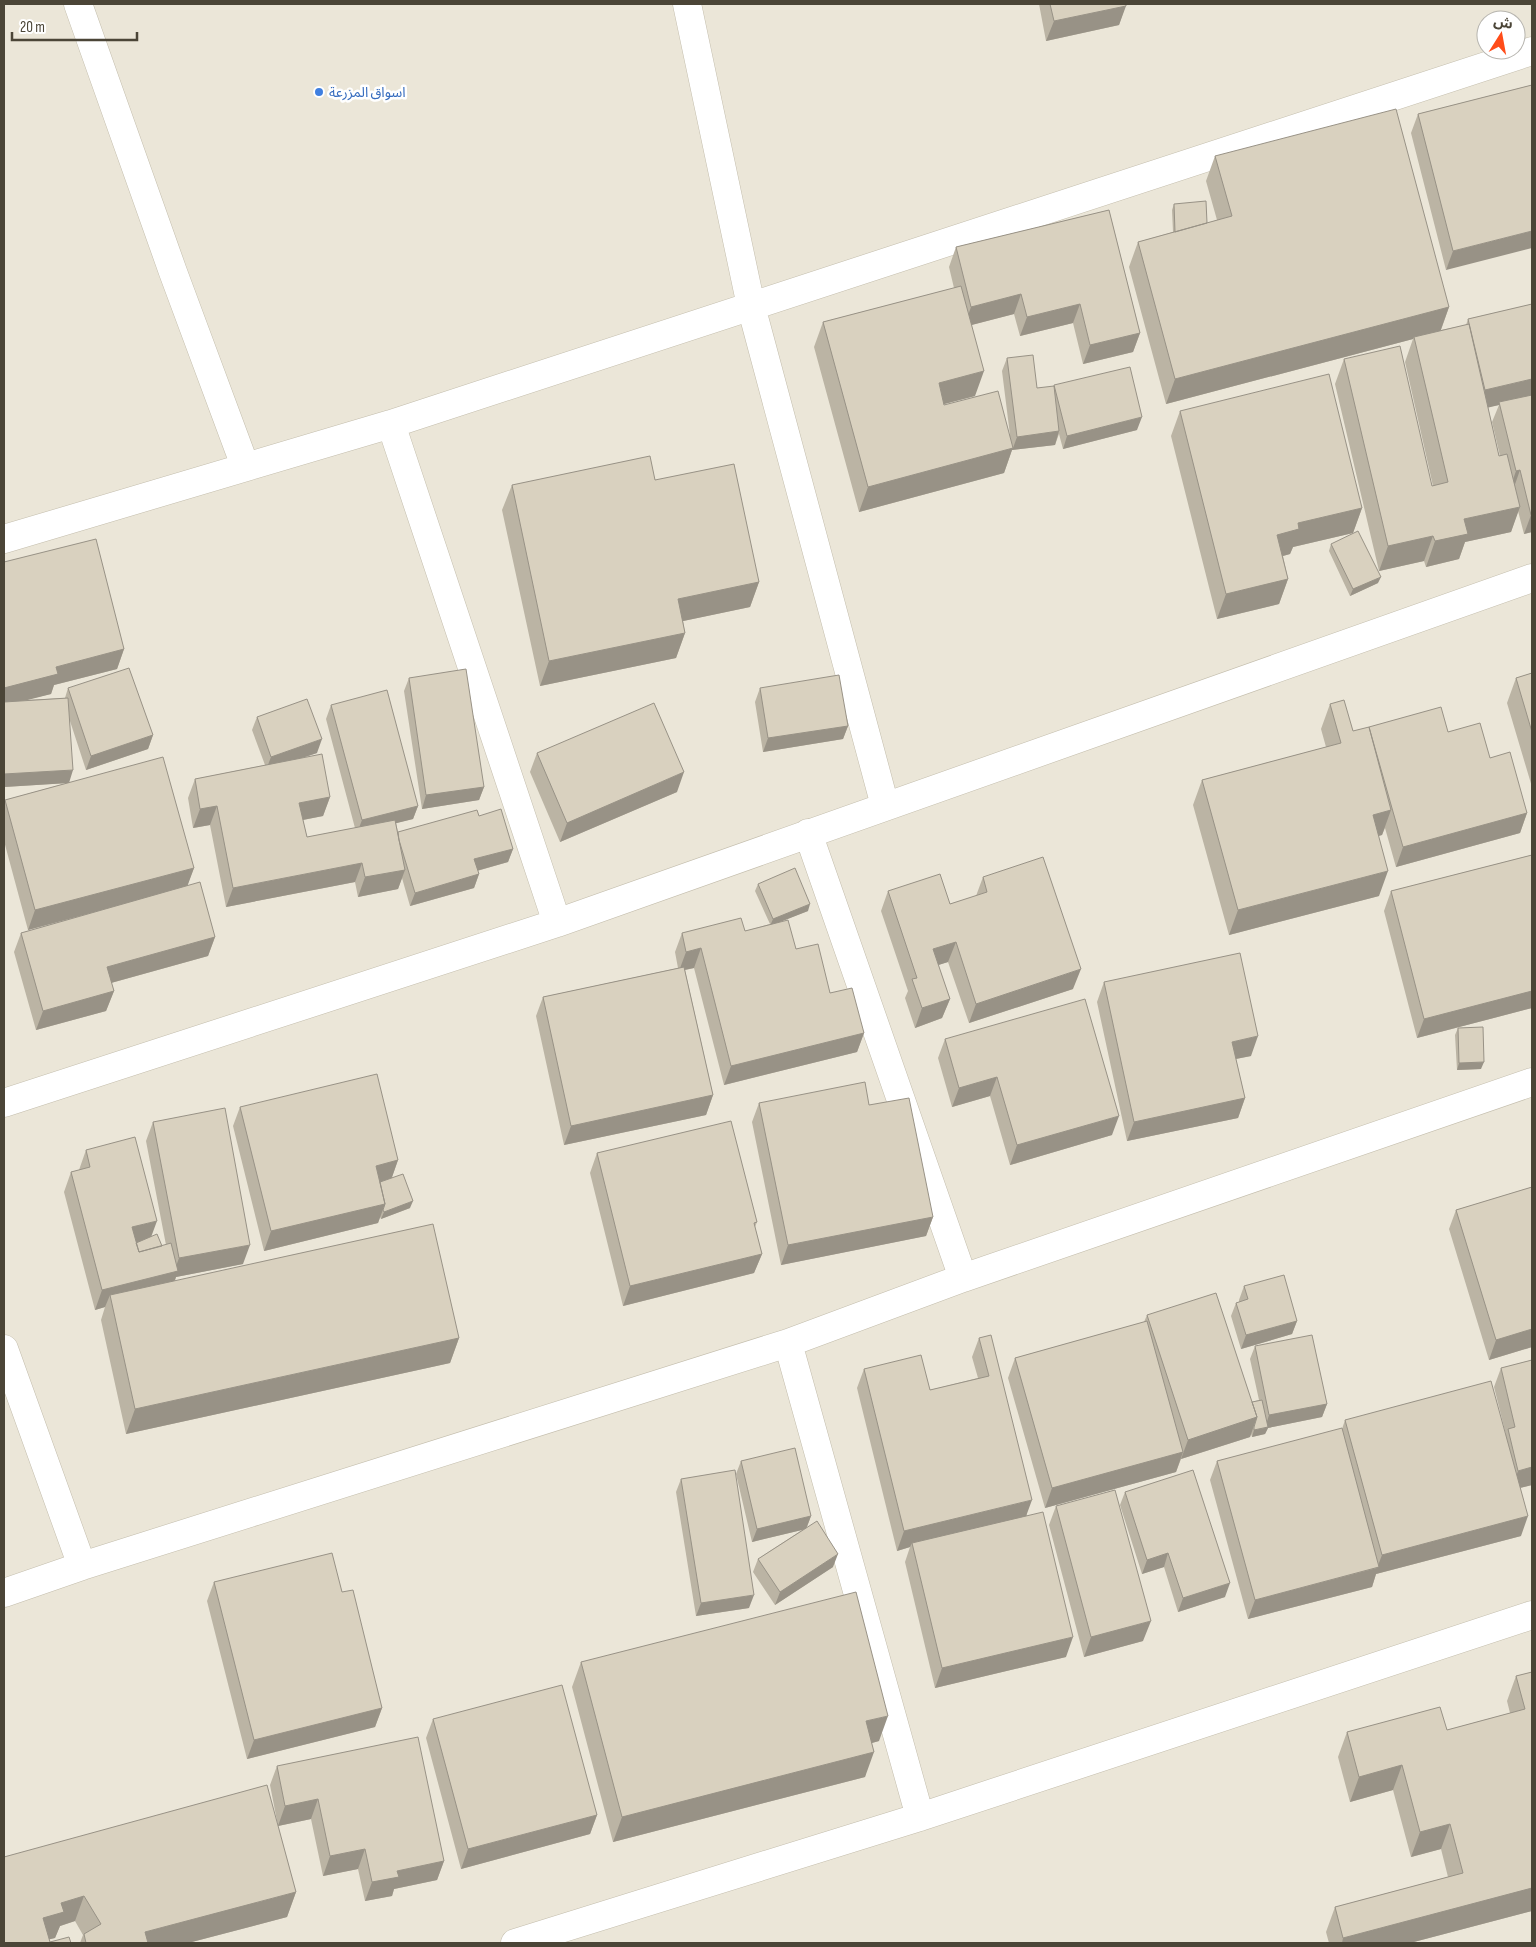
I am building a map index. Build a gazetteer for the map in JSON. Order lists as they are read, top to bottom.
{
  "places": ["اسواق المزرعة"],
  "scale_bar": "20 m",
  "north": "top"
}
